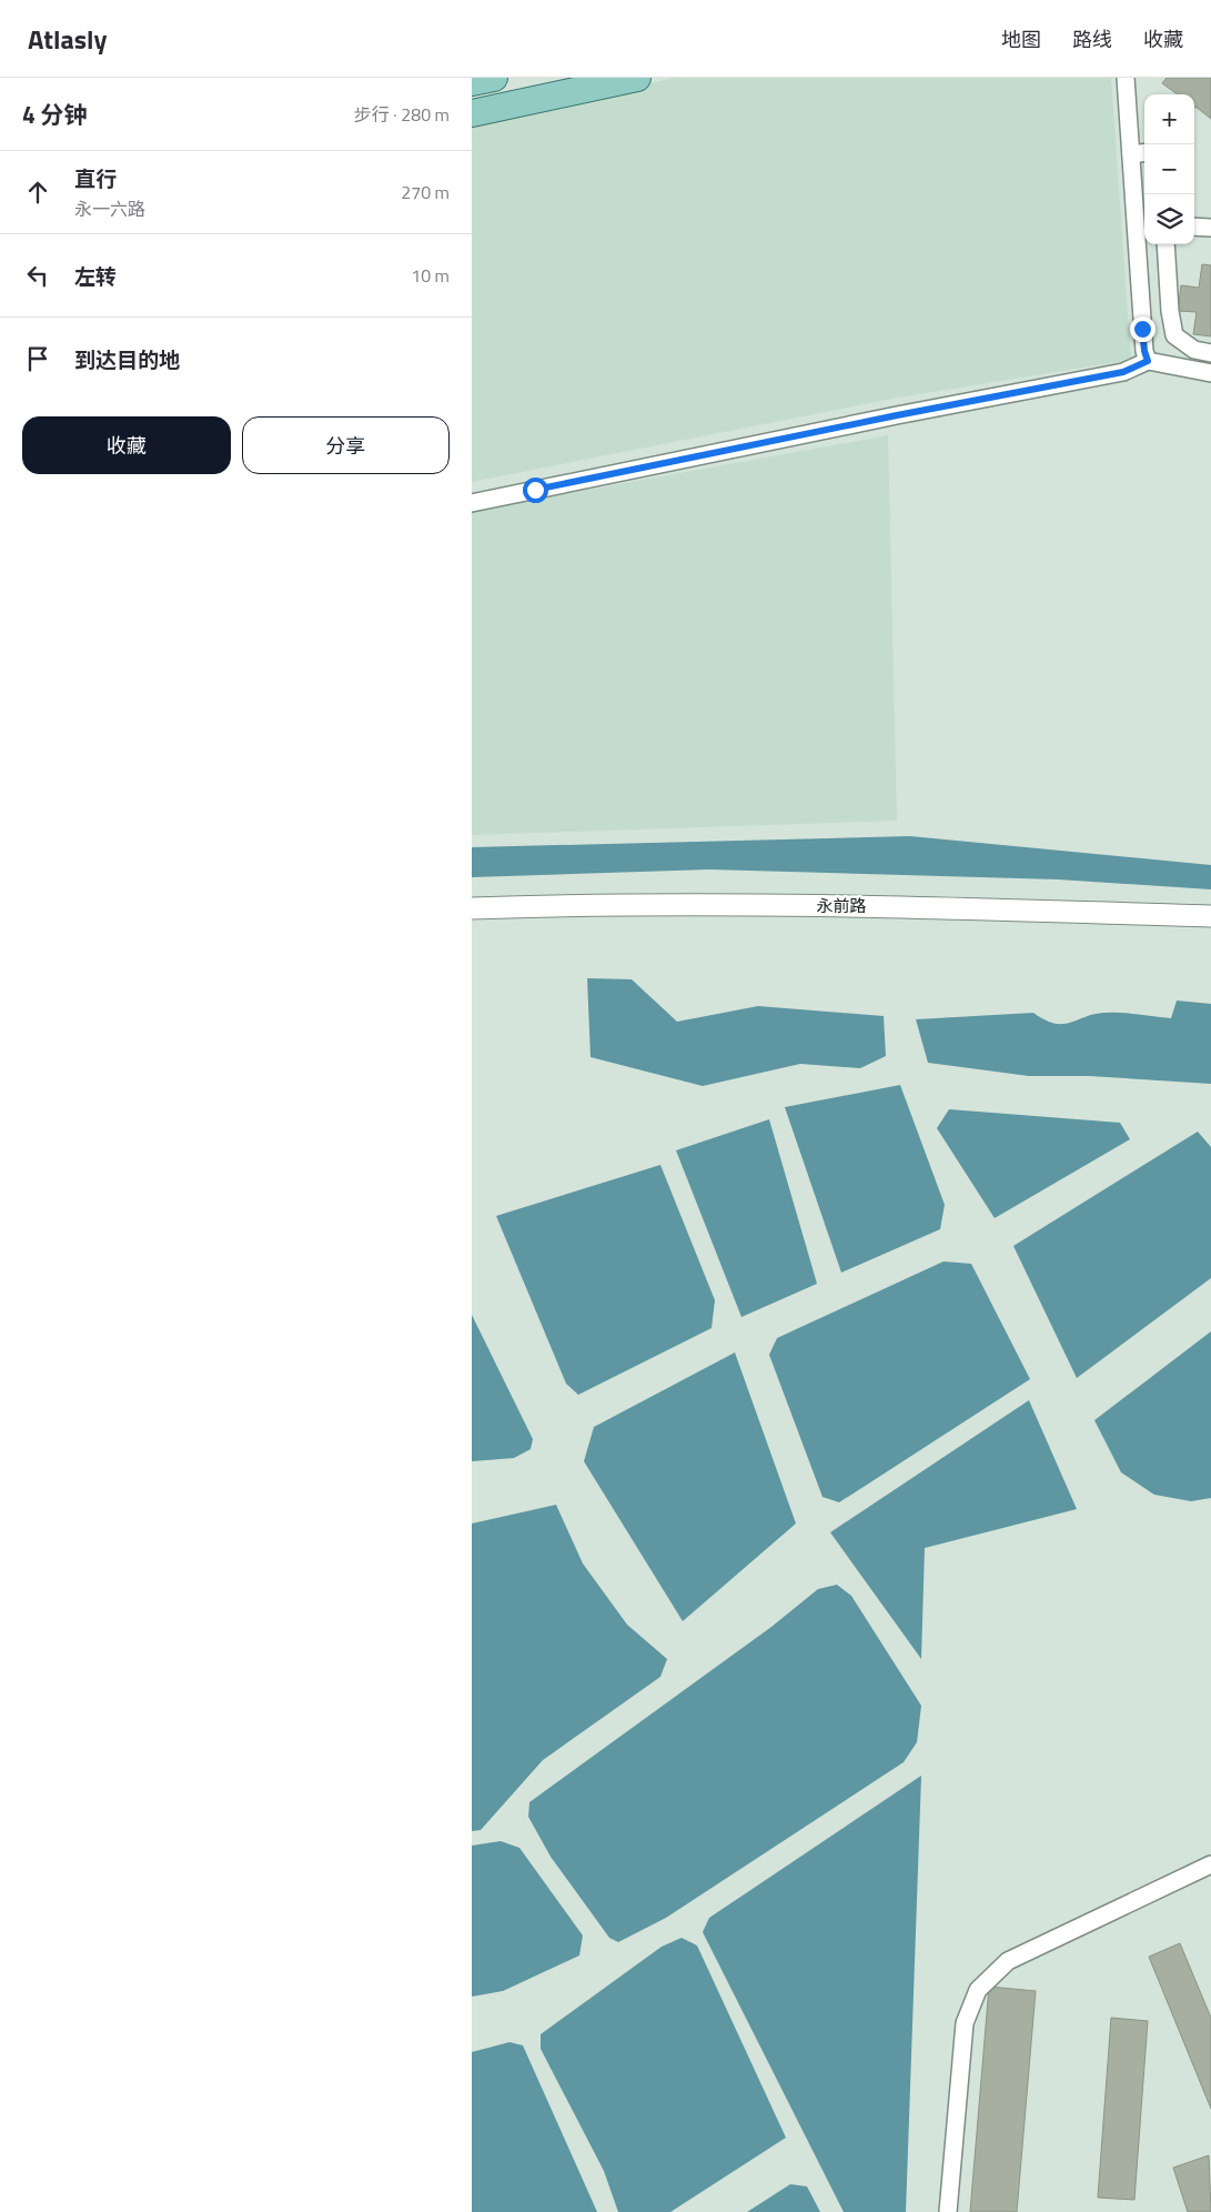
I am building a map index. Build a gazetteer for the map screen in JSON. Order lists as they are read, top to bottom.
{
  "streets": {
    "street": ["永前路"]
  },
  "page": {
    "header": "Atlasly",
    "nav": ["地图", "路线", "收藏"],
    "heading": ["4 分钟", "步行 · 280 m"],
    "map_buttons": ["+", "−"],
    "list": [
      ["直行", "永一六路", "270 m"],
      ["左转", "10 m"],
      "到达目的地"
    ],
    "buttons": ["收藏", "分享"]
  }
}
